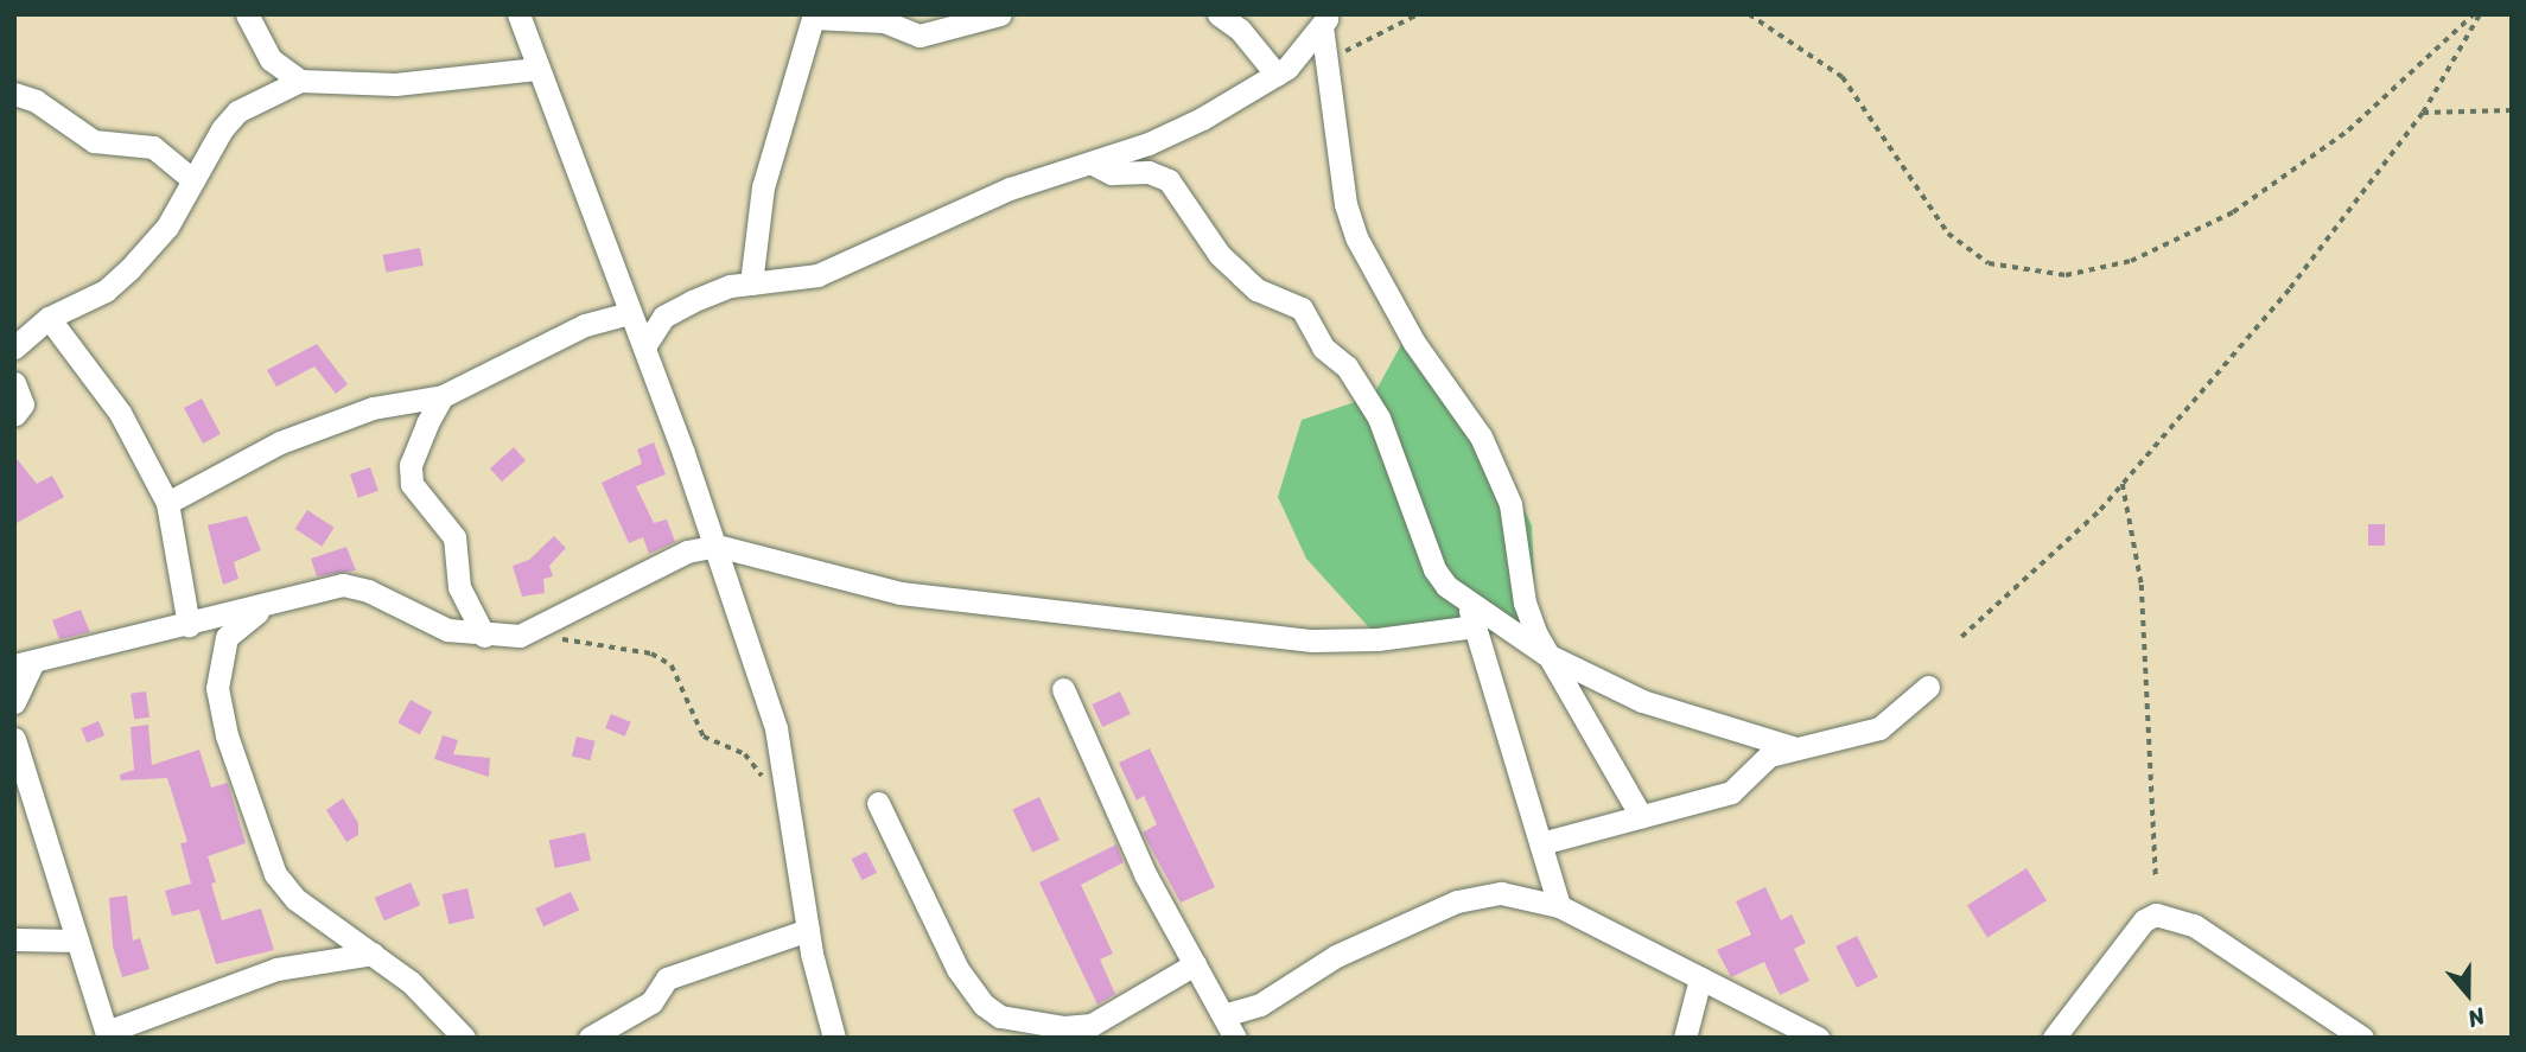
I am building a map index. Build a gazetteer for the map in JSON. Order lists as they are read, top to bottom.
{
  "north": "bottom"
}
